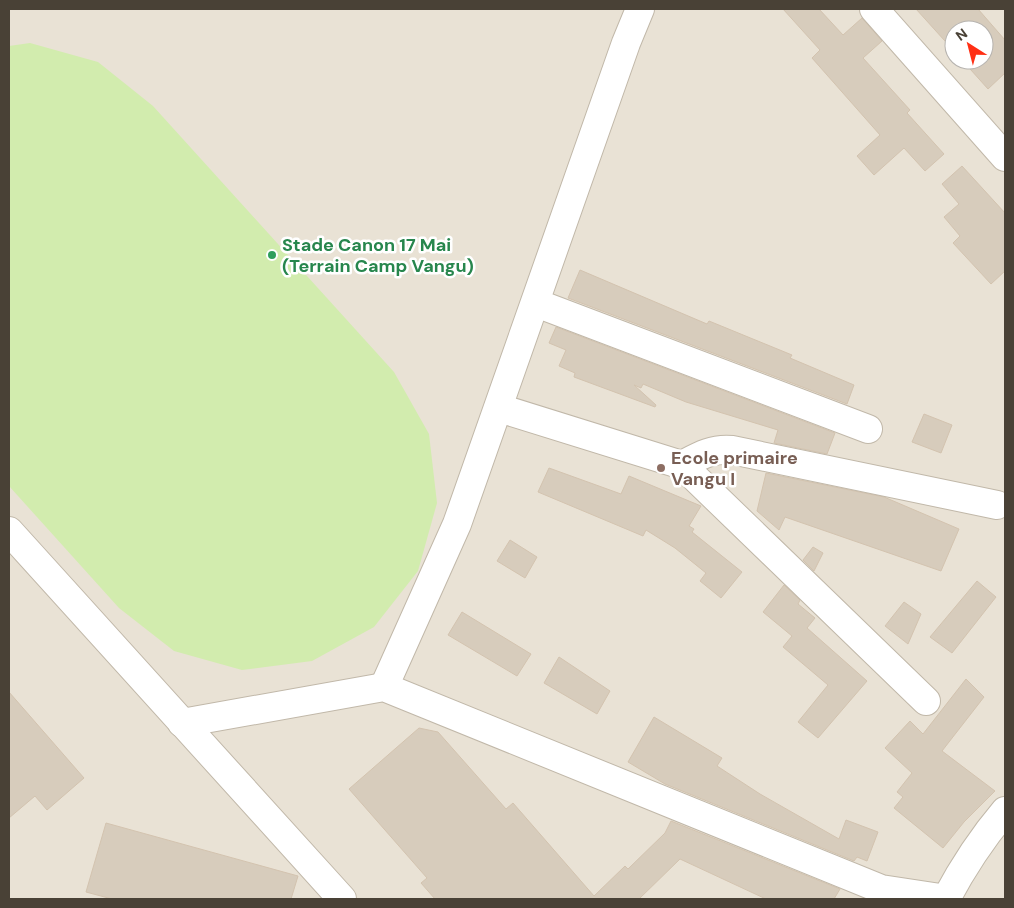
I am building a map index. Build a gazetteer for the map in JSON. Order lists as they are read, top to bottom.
{
  "places": ["Stade Canon 17 Mai (Terrain Camp Vangu)", "Ecole primaire Vangu I"],
  "north": "top left"
}
